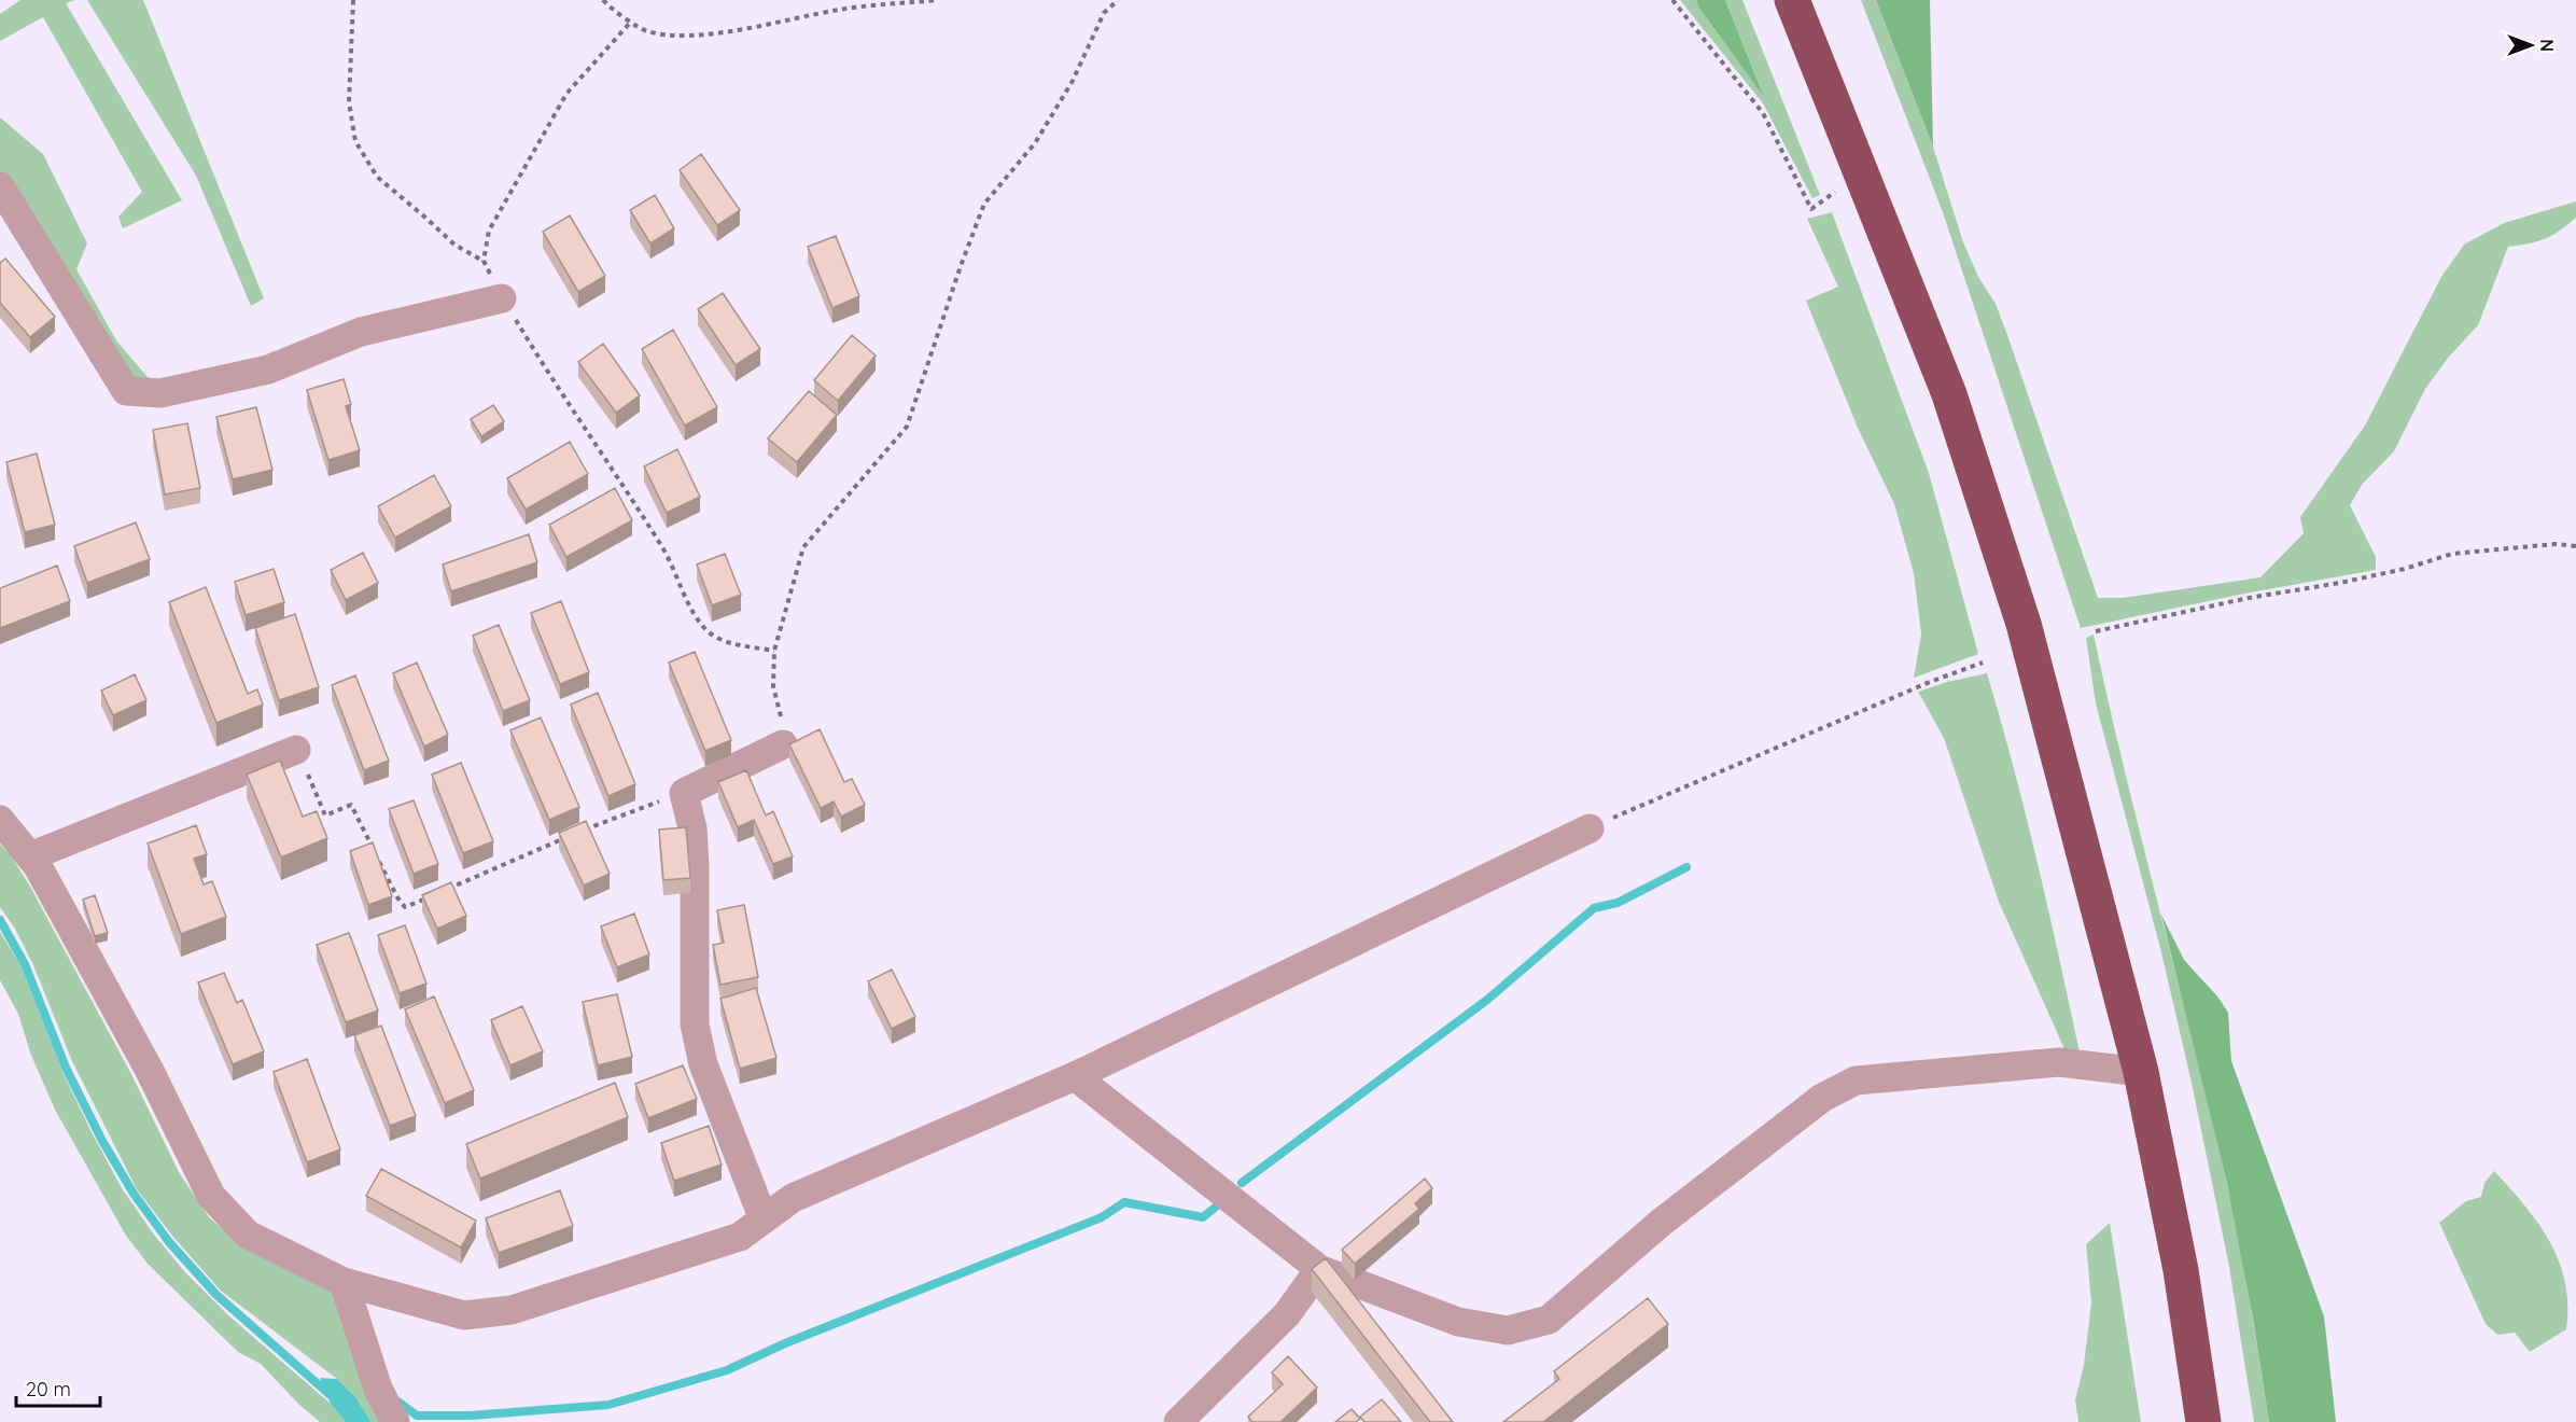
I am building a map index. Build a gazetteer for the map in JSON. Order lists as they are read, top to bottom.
{
  "scale_bar": "20 m",
  "north": "right"
}
